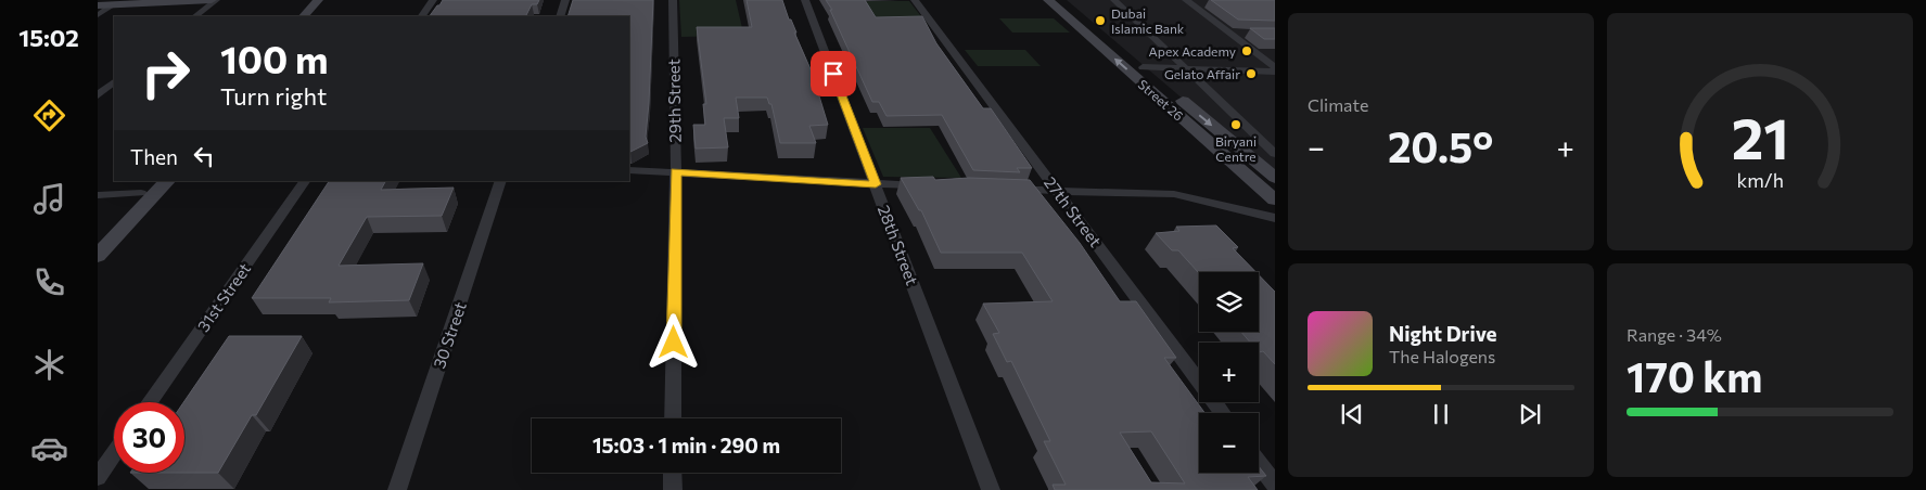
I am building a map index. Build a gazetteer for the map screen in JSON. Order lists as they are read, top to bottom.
{
  "streets": {
    "main road": ["Street 26"],
    "street": [
      "29th Street",
      "27th Street",
      "28th Street",
      "31st Street",
      "30 Street"
    ]
  },
  "places": [
    "Dubai Islamic Bank",
    "Apex Academy",
    "Gelato Affair",
    "Biryani Centre"
  ],
  "page": {
    "tabs": "15:02",
    "tile": [
      "Climate",
      ["Range · 34%", "170 km"]
    ],
    "turn": ["100 m", "Turn right"],
    "heat": ["−", "20.5°", "+"],
    "then": "Then",
    "map_buttons": ["+", "−"],
    "song": ["Night Drive", "The Halogens"],
    "limit": "30",
    "trip": "15:03 · 1 min · 290 m",
    "gauge": ["21", "km/h"]
  }
}
